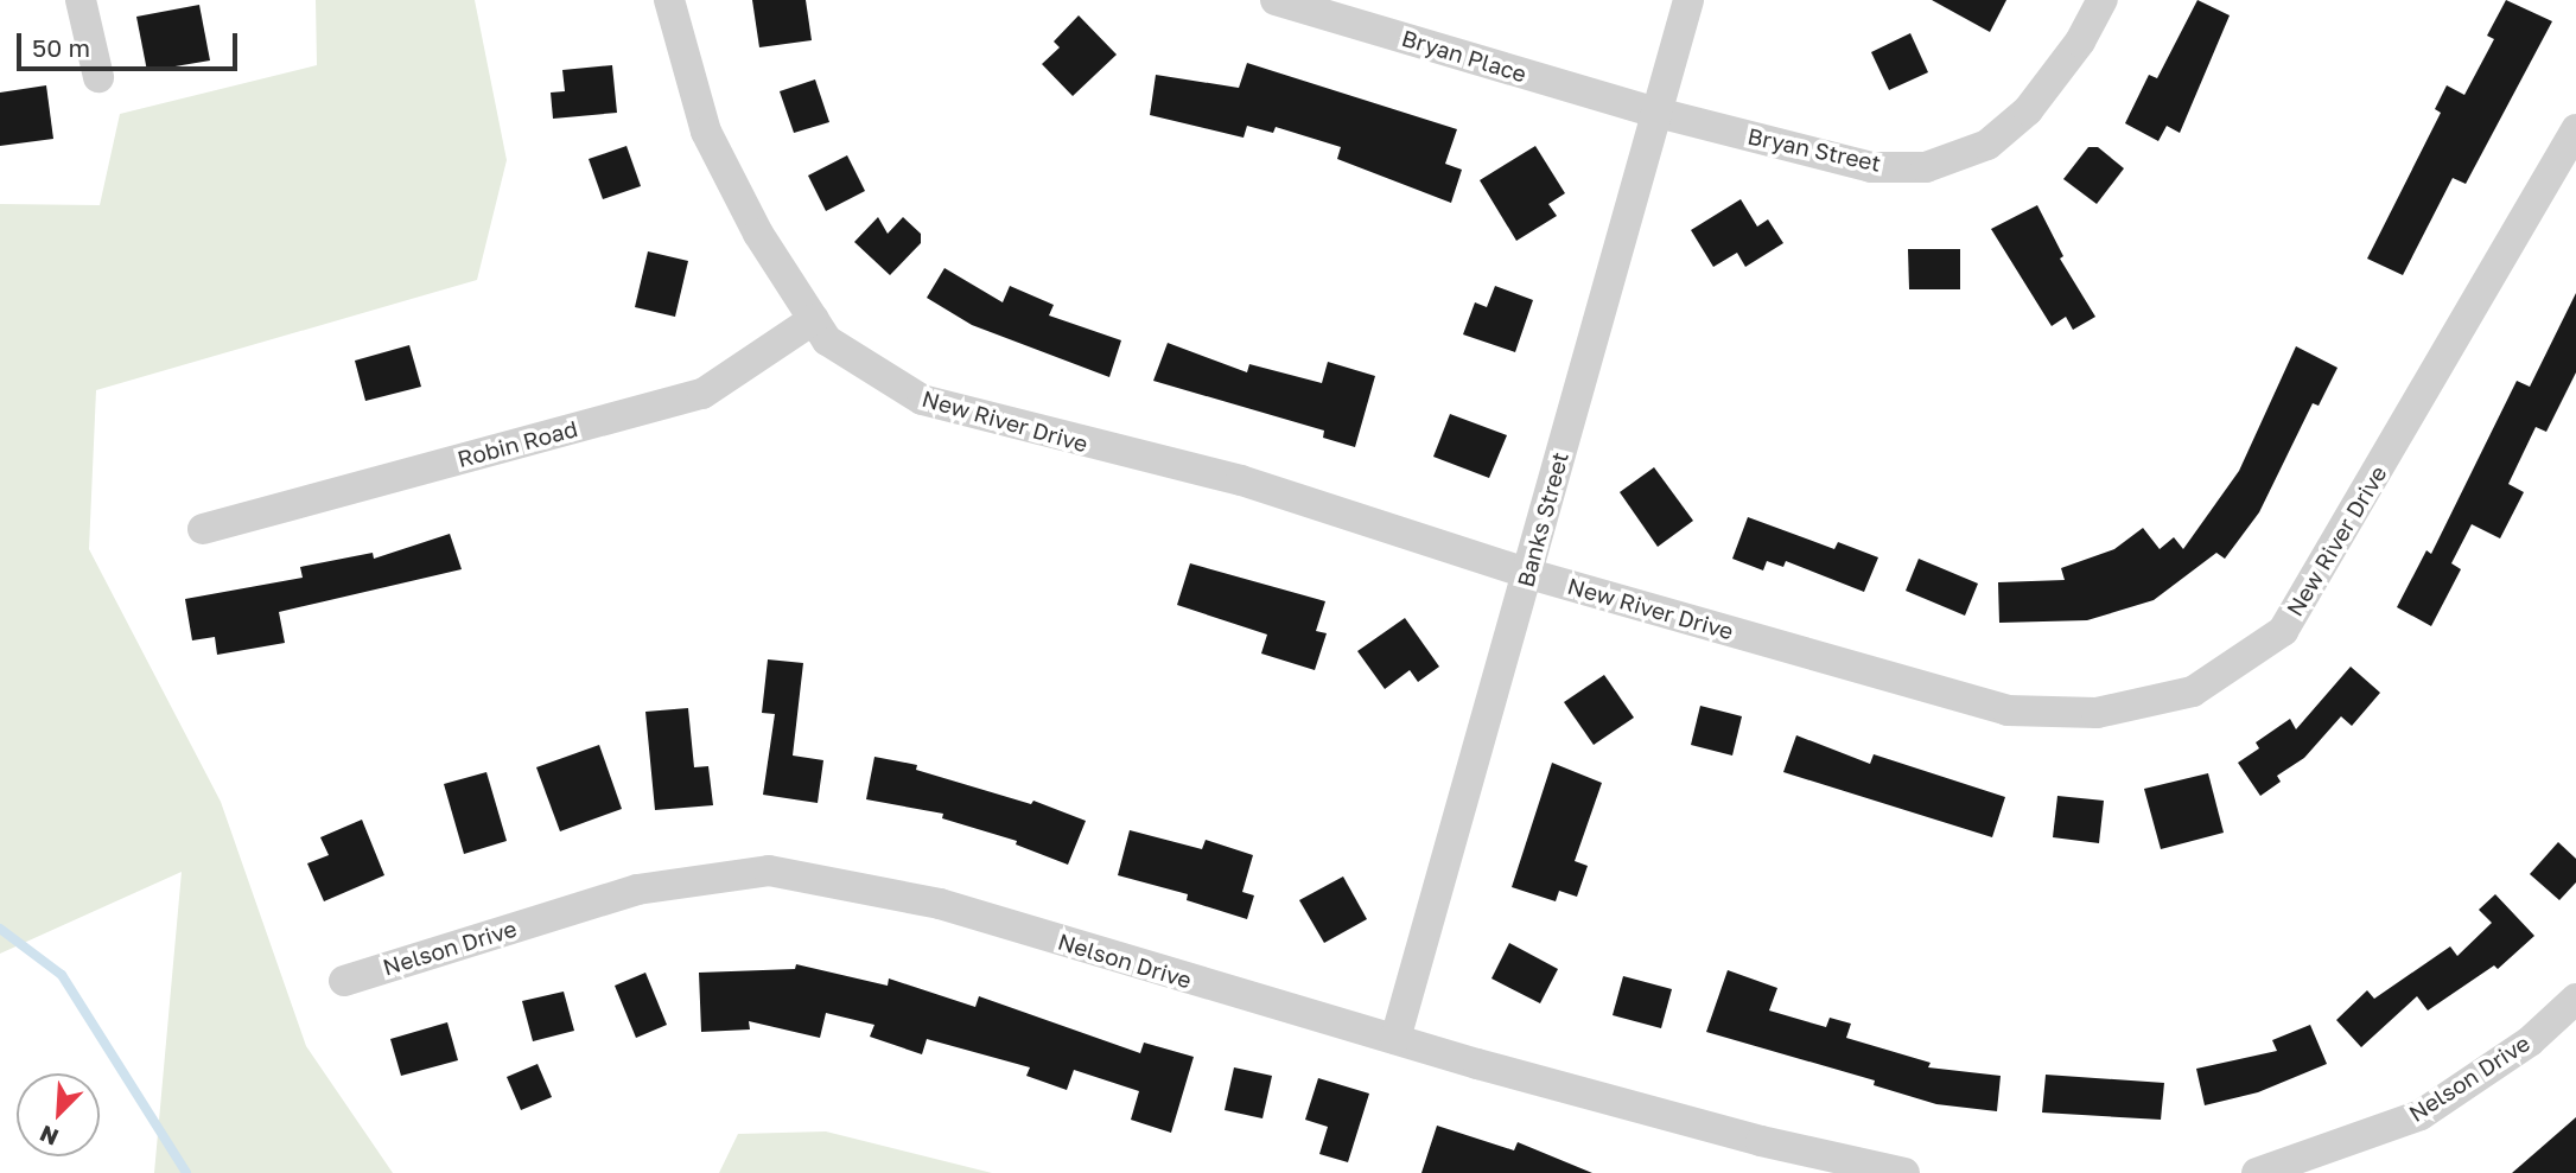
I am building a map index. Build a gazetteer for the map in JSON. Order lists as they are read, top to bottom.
{
  "streets": {
    "street": [
      "Bryan Place",
      "Bryan Street",
      "New River Drive",
      "Robin Road",
      "Banks Street",
      "Nelson Drive"
    ]
  },
  "crossings": [
    ["Bryan Place", "Bryan Street"],
    ["Bryan Place", "Banks Street"],
    ["Bryan Street", "Banks Street"],
    ["New River Drive", "Robin Road"],
    ["New River Drive", "Banks Street"],
    ["Banks Street", "Nelson Drive"]
  ],
  "scale_bar": "50 m",
  "north": "bottom left"
}
